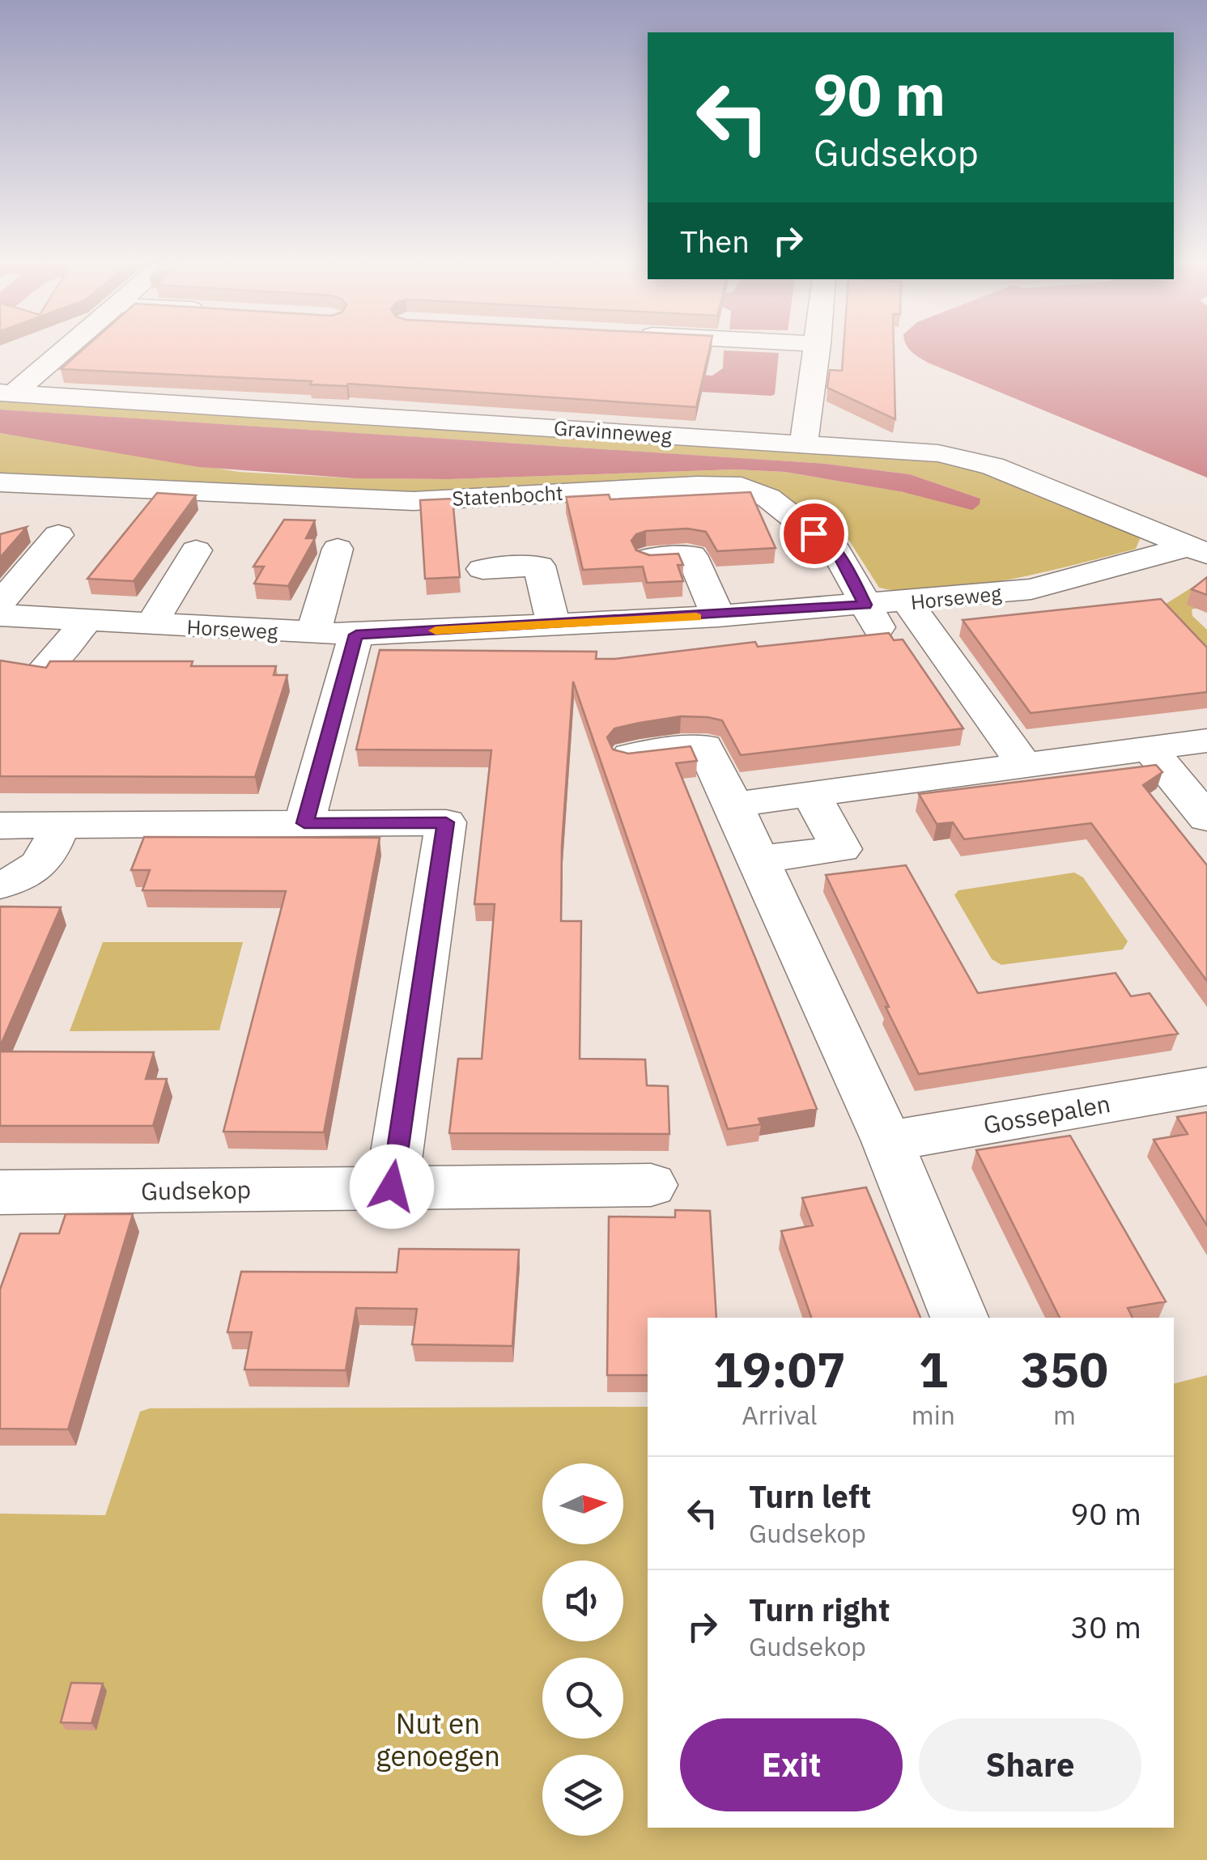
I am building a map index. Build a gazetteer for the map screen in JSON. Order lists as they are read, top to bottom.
{
  "streets": {
    "street": [
      "Gravinneweg",
      "Statenbocht",
      "Horseweg",
      "Gossepalen",
      "Gudsekop"
    ]
  },
  "crossings": [
    ["Gravinneweg", "Horseweg"],
    ["Statenbocht", "Horseweg"]
  ],
  "parks": ["Nut en genoegen"],
  "north": "right",
  "page": {
    "turn": ["90 m", "Gudsekop"],
    "then": "Then",
    "eta": [
      "19:07",
      "Arrival",
      "1",
      "min",
      "350",
      "m"
    ],
    "list": [
      {
        "name": "Turn left",
        "note": "Gudsekop",
        "value": "90 m"
      },
      {
        "name": "Turn right",
        "note": "Gudsekop",
        "value": "30 m"
      }
    ],
    "buttons": ["Exit", "Share"]
  }
}
